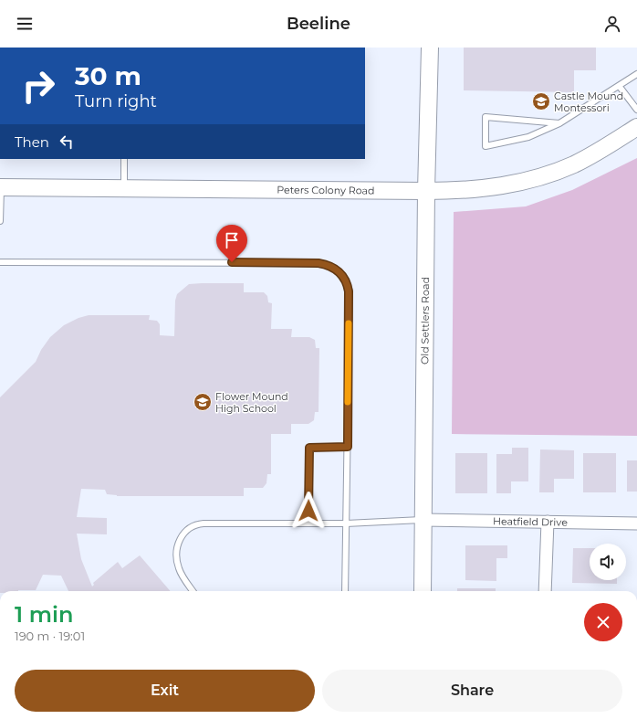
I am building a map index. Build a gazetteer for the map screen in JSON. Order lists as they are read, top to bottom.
{
  "streets": {
    "street": ["Peters Colony Road", "Old Settlers Road", "Heatfield Drive"]
  },
  "crossings": [
    ["Peters Colony Road", "Old Settlers Road"],
    ["Old Settlers Road", "Heatfield Drive"]
  ],
  "places": {
    "school or university": ["Castle Mound Montessori", "Flower Mound High School"]
  },
  "page": {
    "header": "Beeline",
    "turn": ["30 m", "Turn right"],
    "then": "Then",
    "heading": ["1 min", "190 m · 19:01"],
    "buttons": ["Exit", "Share"]
  }
}
